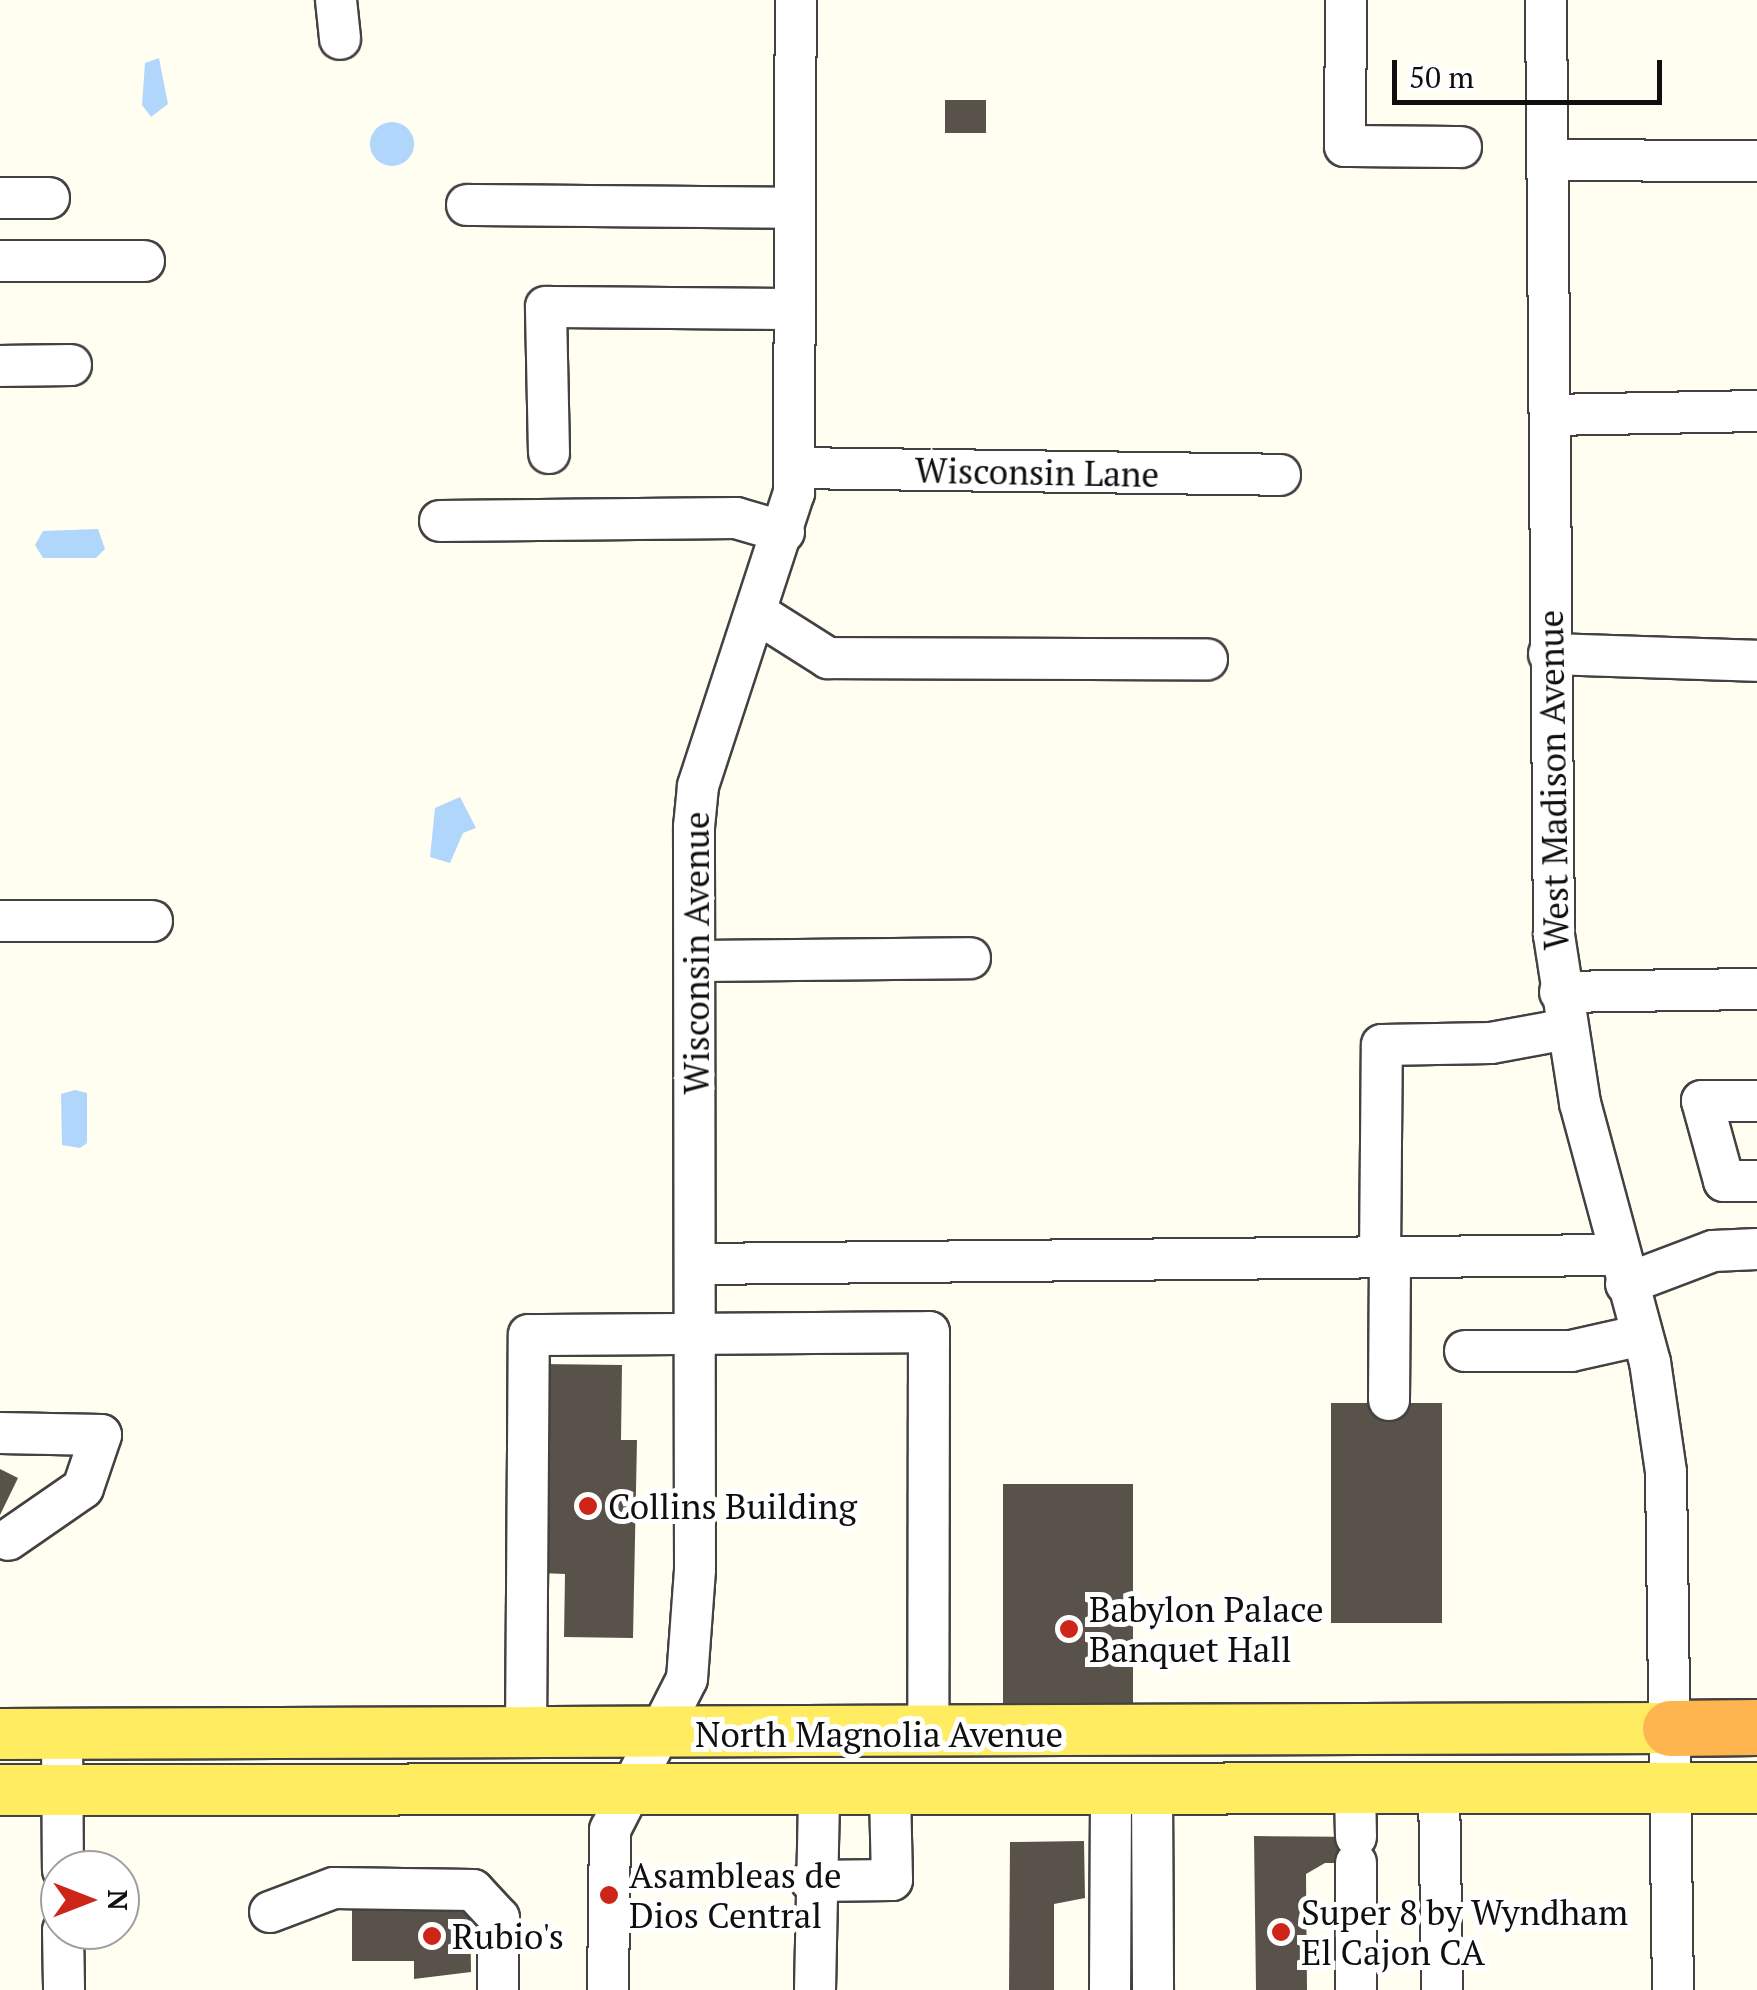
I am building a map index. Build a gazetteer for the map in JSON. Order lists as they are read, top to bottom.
{
  "streets": {
    "highway": ["North Magnolia Avenue"],
    "street": ["Wisconsin Lane", "West Madison Avenue", "Wisconsin Avenue"]
  },
  "crossings": [
    ["Wisconsin Lane", "Wisconsin Avenue"],
    ["West Madison Avenue", "North Magnolia Avenue"],
    ["Wisconsin Avenue", "North Magnolia Avenue"]
  ],
  "places": [
    "Collins Building",
    "Babylon Palace Banquet Hall",
    "Asambleas de Dios Central",
    "Super 8 by Wyndham El Cajon CA",
    "Rubio's"
  ],
  "scale_bar": "50 m",
  "north": "right"
}
